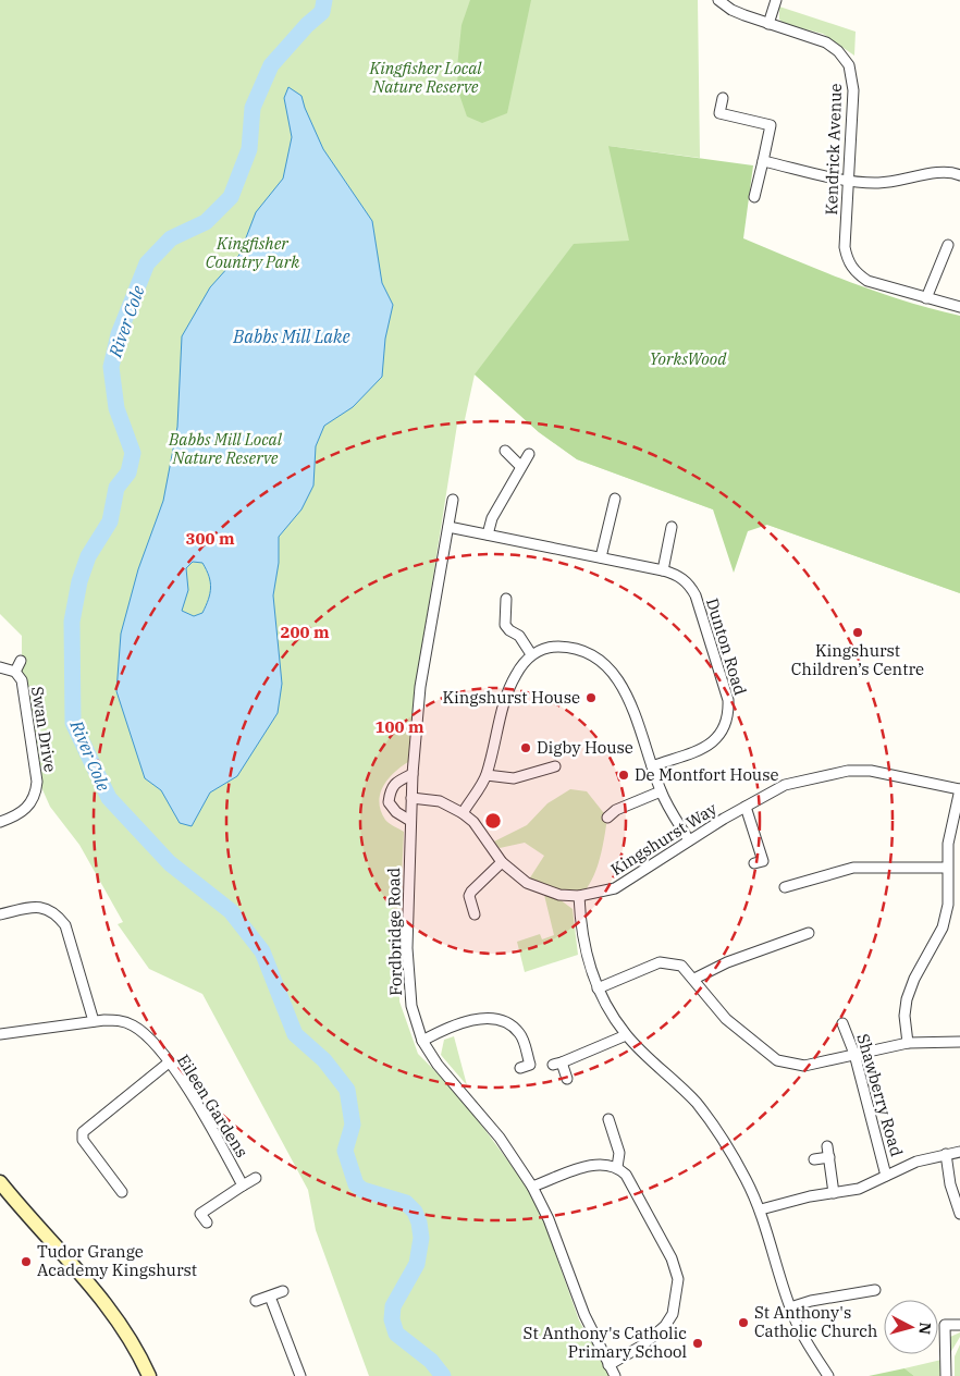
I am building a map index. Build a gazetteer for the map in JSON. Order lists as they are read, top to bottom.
{
  "streets": {
    "street": [
      "Kendrick Avenue",
      "Dunton Road",
      "Swan Drive",
      "Kingshurst Way",
      "Fordbridge Road",
      "Shawberry Road",
      "Eileen Gardens"
    ]
  },
  "crossings": [
    ["Dunton Road", "Fordbridge Road"],
    ["Kingshurst Way", "Fordbridge Road"]
  ],
  "water": ["River Cole", "Babbs Mill Lake"],
  "parks": [
    "Kingfisher Local Nature Reserve",
    "Kingfisher Country Park",
    "YorksWood",
    "Babbs Mill Local Nature Reserve"
  ],
  "places": [
    "Kingshurst Children’s Centre",
    "Kingshurst House",
    "Digby House",
    "De Montfort House",
    "Tudor Grange Academy Kingshurst",
    "St Anthony's Catholic Church",
    "St Anthony's Catholic Primary School"
  ],
  "north": "right",
  "rings": ["300 m", "200 m", "100 m"]
}
